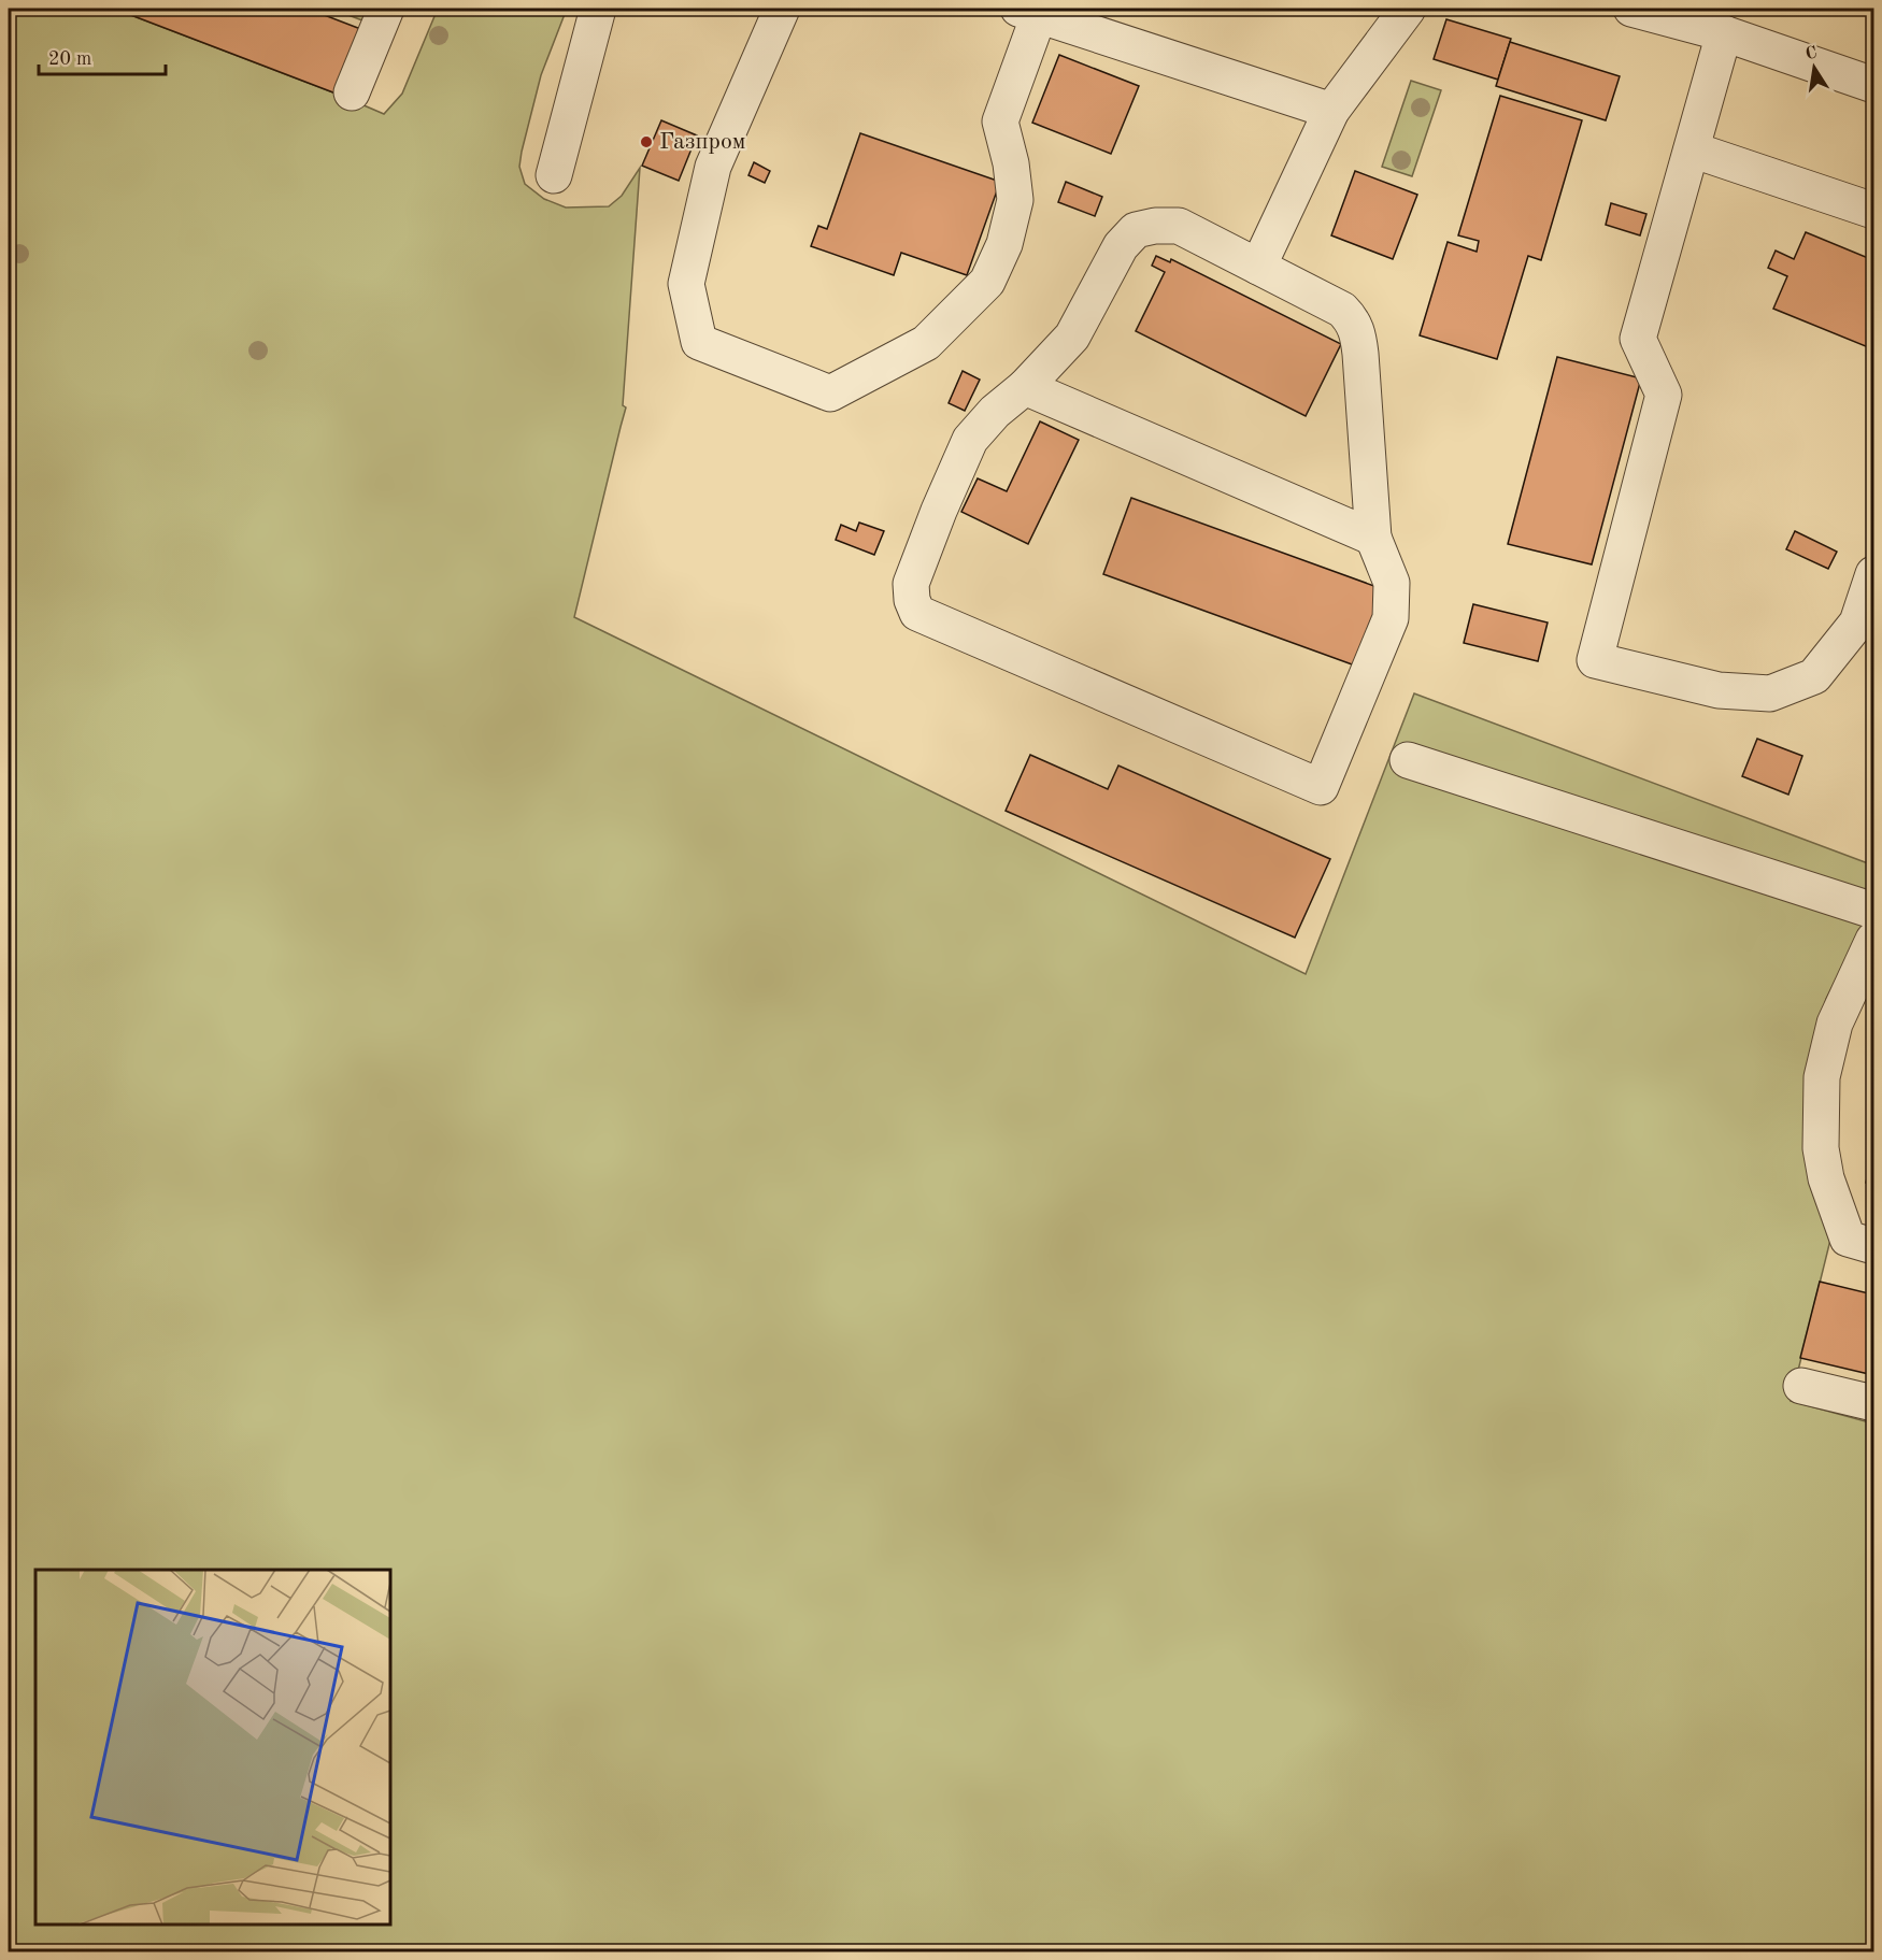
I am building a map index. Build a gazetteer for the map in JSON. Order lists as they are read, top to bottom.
{
  "places": ["Газпром"],
  "scale_bar": "20 m",
  "north": "top"
}
